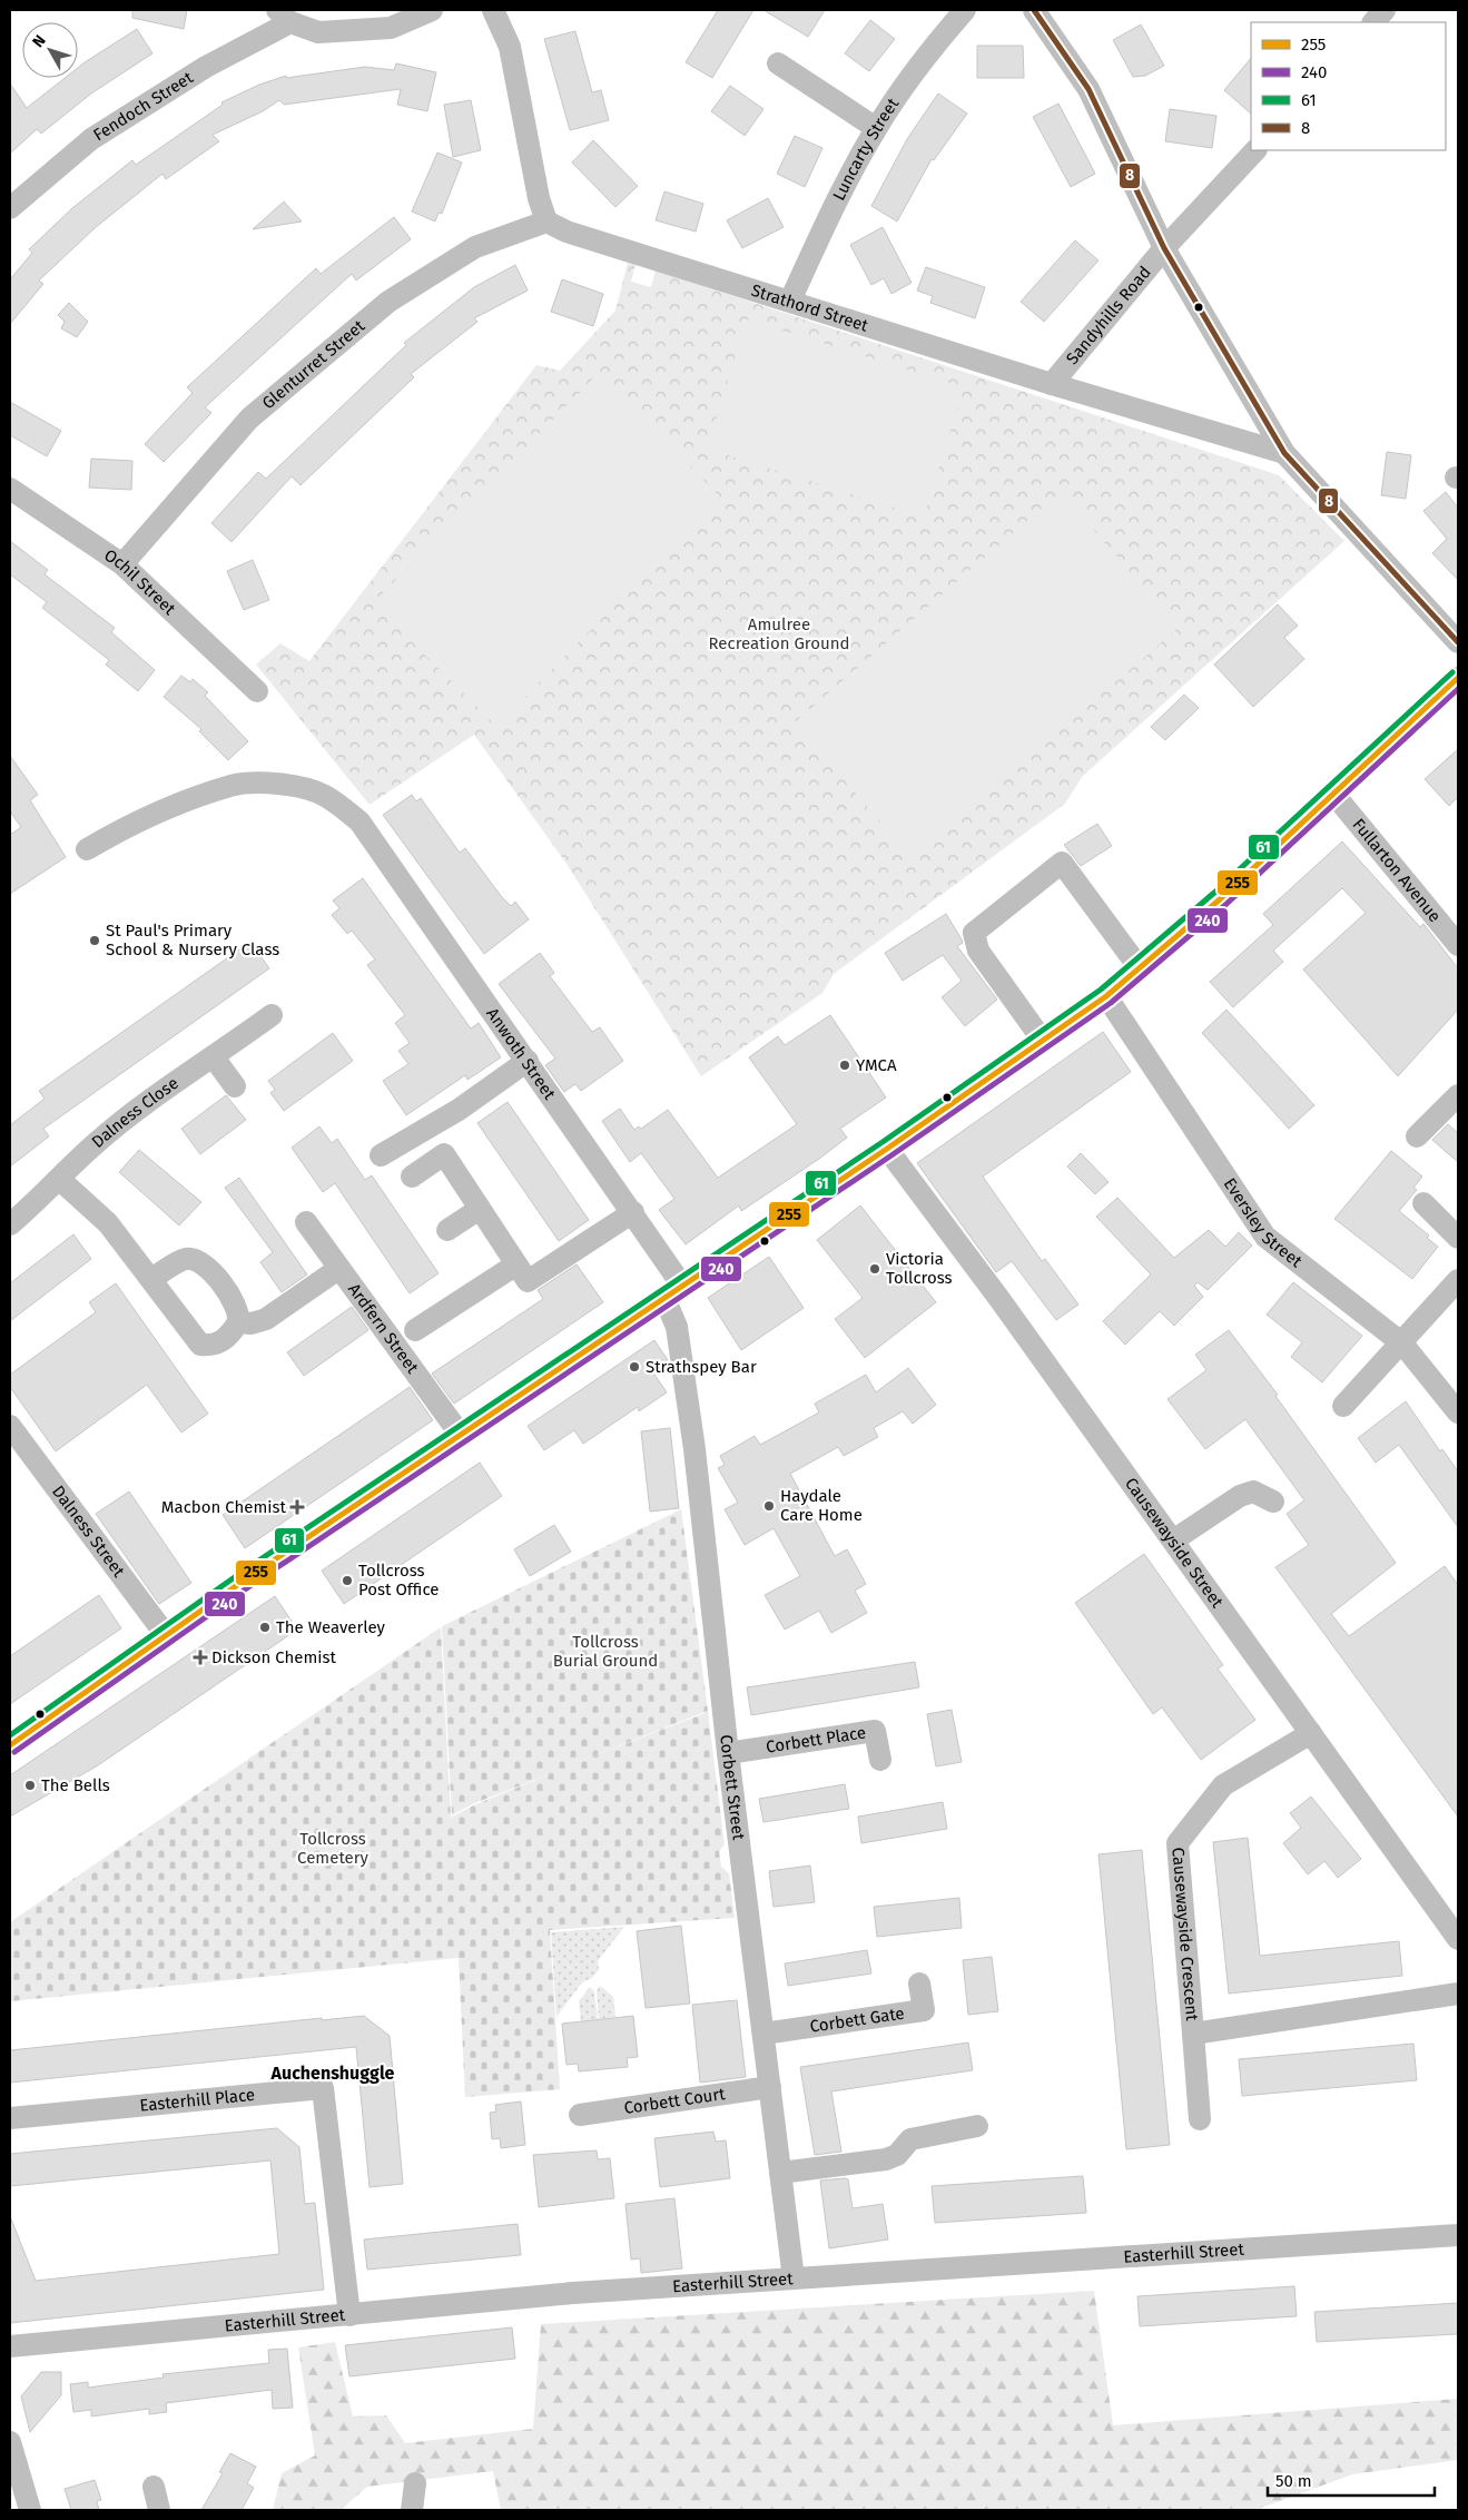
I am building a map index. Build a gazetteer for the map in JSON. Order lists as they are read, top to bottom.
{
  "streets": {
    "street": [
      "Fendoch Street",
      "Luncarty Street",
      "Strathord Street",
      "Sandyhills Road",
      "Glenturret Street",
      "Ochil Street",
      "Fullarton Avenue",
      "Anwoth Street",
      "Dalness Close",
      "Eversley Street",
      "Ardfern Street",
      "Dalness Street",
      "Causewayside Street",
      "Corbett Place",
      "Corbett Street",
      "Causewayside Crescent",
      "Corbett Gate",
      "Easterhill Place",
      "Corbett Court",
      "Easterhill Street"
    ]
  },
  "crossings": [
    ["Luncarty Street", "Strathord Street"],
    ["Strathord Street", "Sandyhills Road"],
    ["Strathord Street", "Glenturret Street"],
    ["Glenturret Street", "Ochil Street"],
    ["Anwoth Street", "Corbett Street"],
    ["Causewayside Street", "Causewayside Crescent"],
    ["Corbett Place", "Corbett Street"],
    ["Corbett Street", "Corbett Gate"],
    ["Corbett Street", "Corbett Court"],
    ["Corbett Street", "Easterhill Street"],
    ["Easterhill Place", "Easterhill Street"]
  ],
  "districts": ["Auchenshuggle"],
  "parks": ["Amulree Recreation Ground", "Tollcross Burial Ground", "Tollcross Cemetery"],
  "places": {
    "other": [
      "St Paul's Primary School & Nursery Class",
      "YMCA",
      "Victoria Tollcross",
      "Strathspey Bar",
      "Haydale Care Home",
      "Tollcross Post Office",
      "The Weaverley",
      "The Bells"
    ],
    "health": ["Macbon Chemist", "Dickson Chemist"]
  },
  "lines": [
    "transit line 8",
    "transit line 61",
    "transit line 255",
    "transit line 240"
  ],
  "legend": [
    "255",
    "240",
    "61",
    "8"
  ],
  "scale_bar": "50 m",
  "north": "top left"
}
